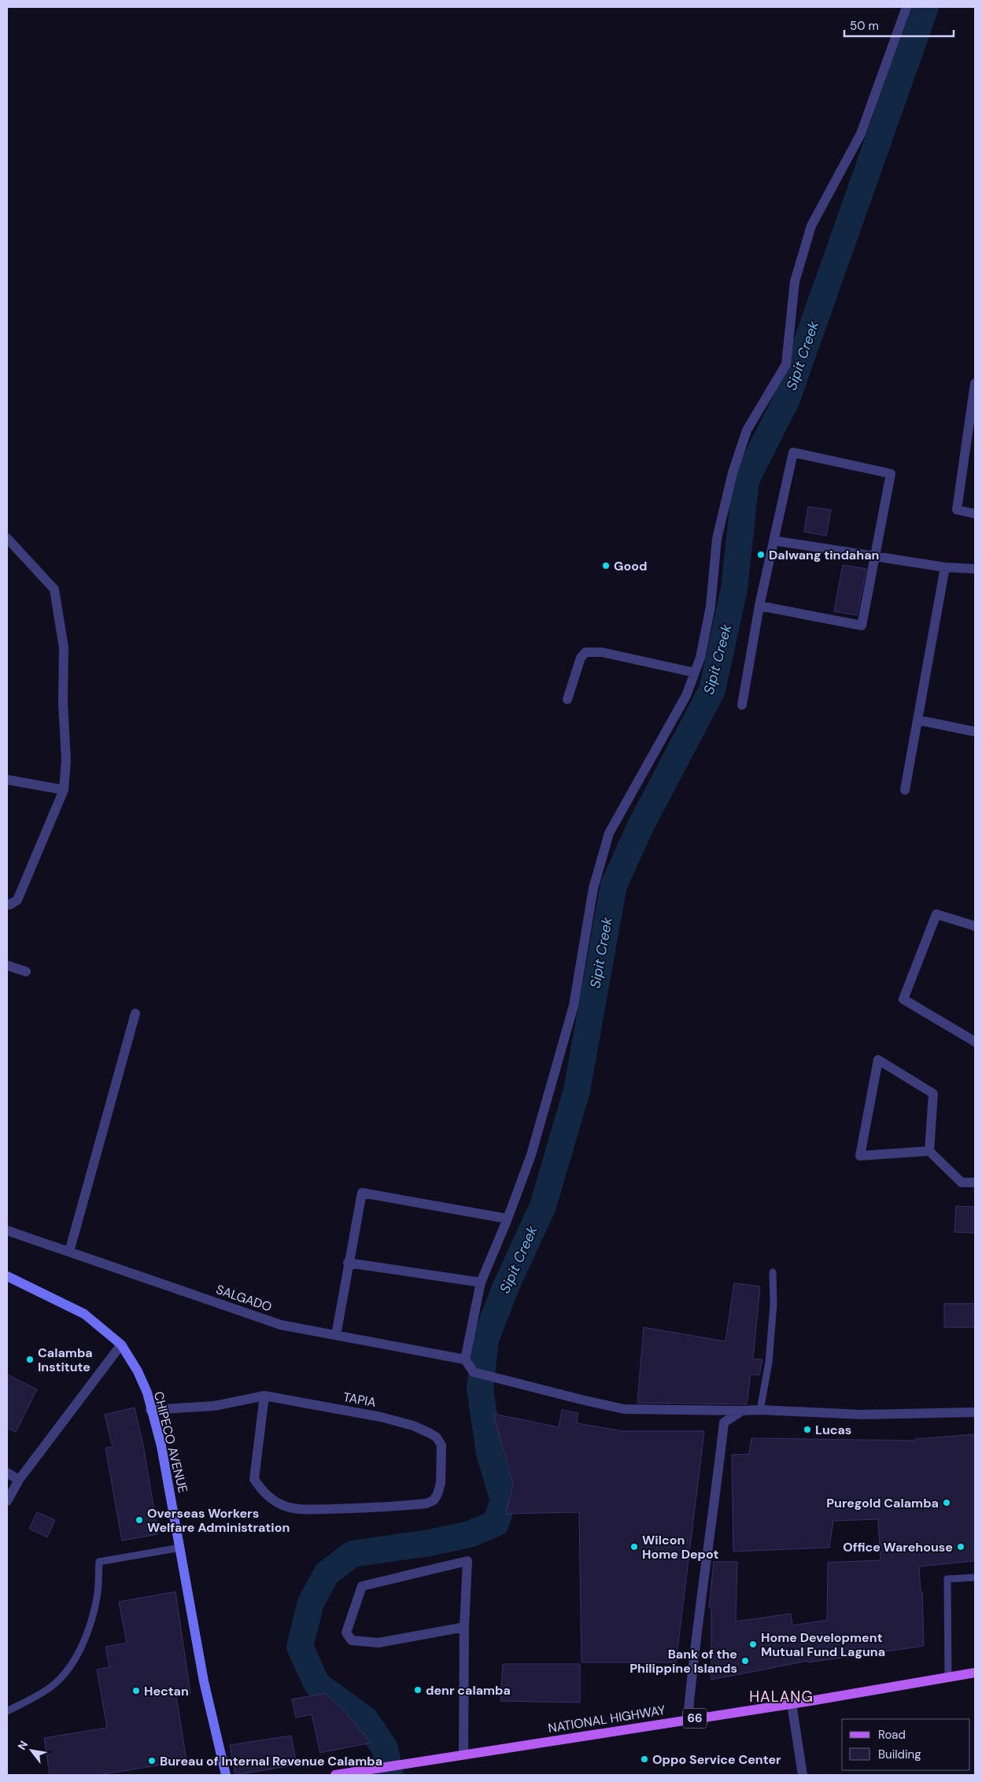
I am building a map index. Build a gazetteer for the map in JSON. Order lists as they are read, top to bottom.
{
  "streets": {
    "main road": ["CHIPECO AVENUE", "66", "NATIONAL HIGHWAY"],
    "street": ["SALGADO", "TAPIA"]
  },
  "crossings": [
    ["TAPIA", "CHIPECO AVENUE"]
  ],
  "districts": ["HALANG"],
  "water": ["Sipit Creek"],
  "places": [
    "Dalwang tindahan",
    "Good",
    "Calamba Institute",
    "Lucas",
    "Puregold Calamba",
    "Overseas Workers Welfare Administration",
    "Wilcon Home Depot",
    "Office Warehouse",
    "Home Development Mutual Fund Laguna",
    "Bank of the Philippine Islands",
    "denr calamba",
    "Hectan",
    "Oppo Service Center",
    "Bureau of Internal Revenue Calamba"
  ],
  "legend": ["Road", "Building"],
  "scale_bar": "50 m",
  "north": "top left"
}
